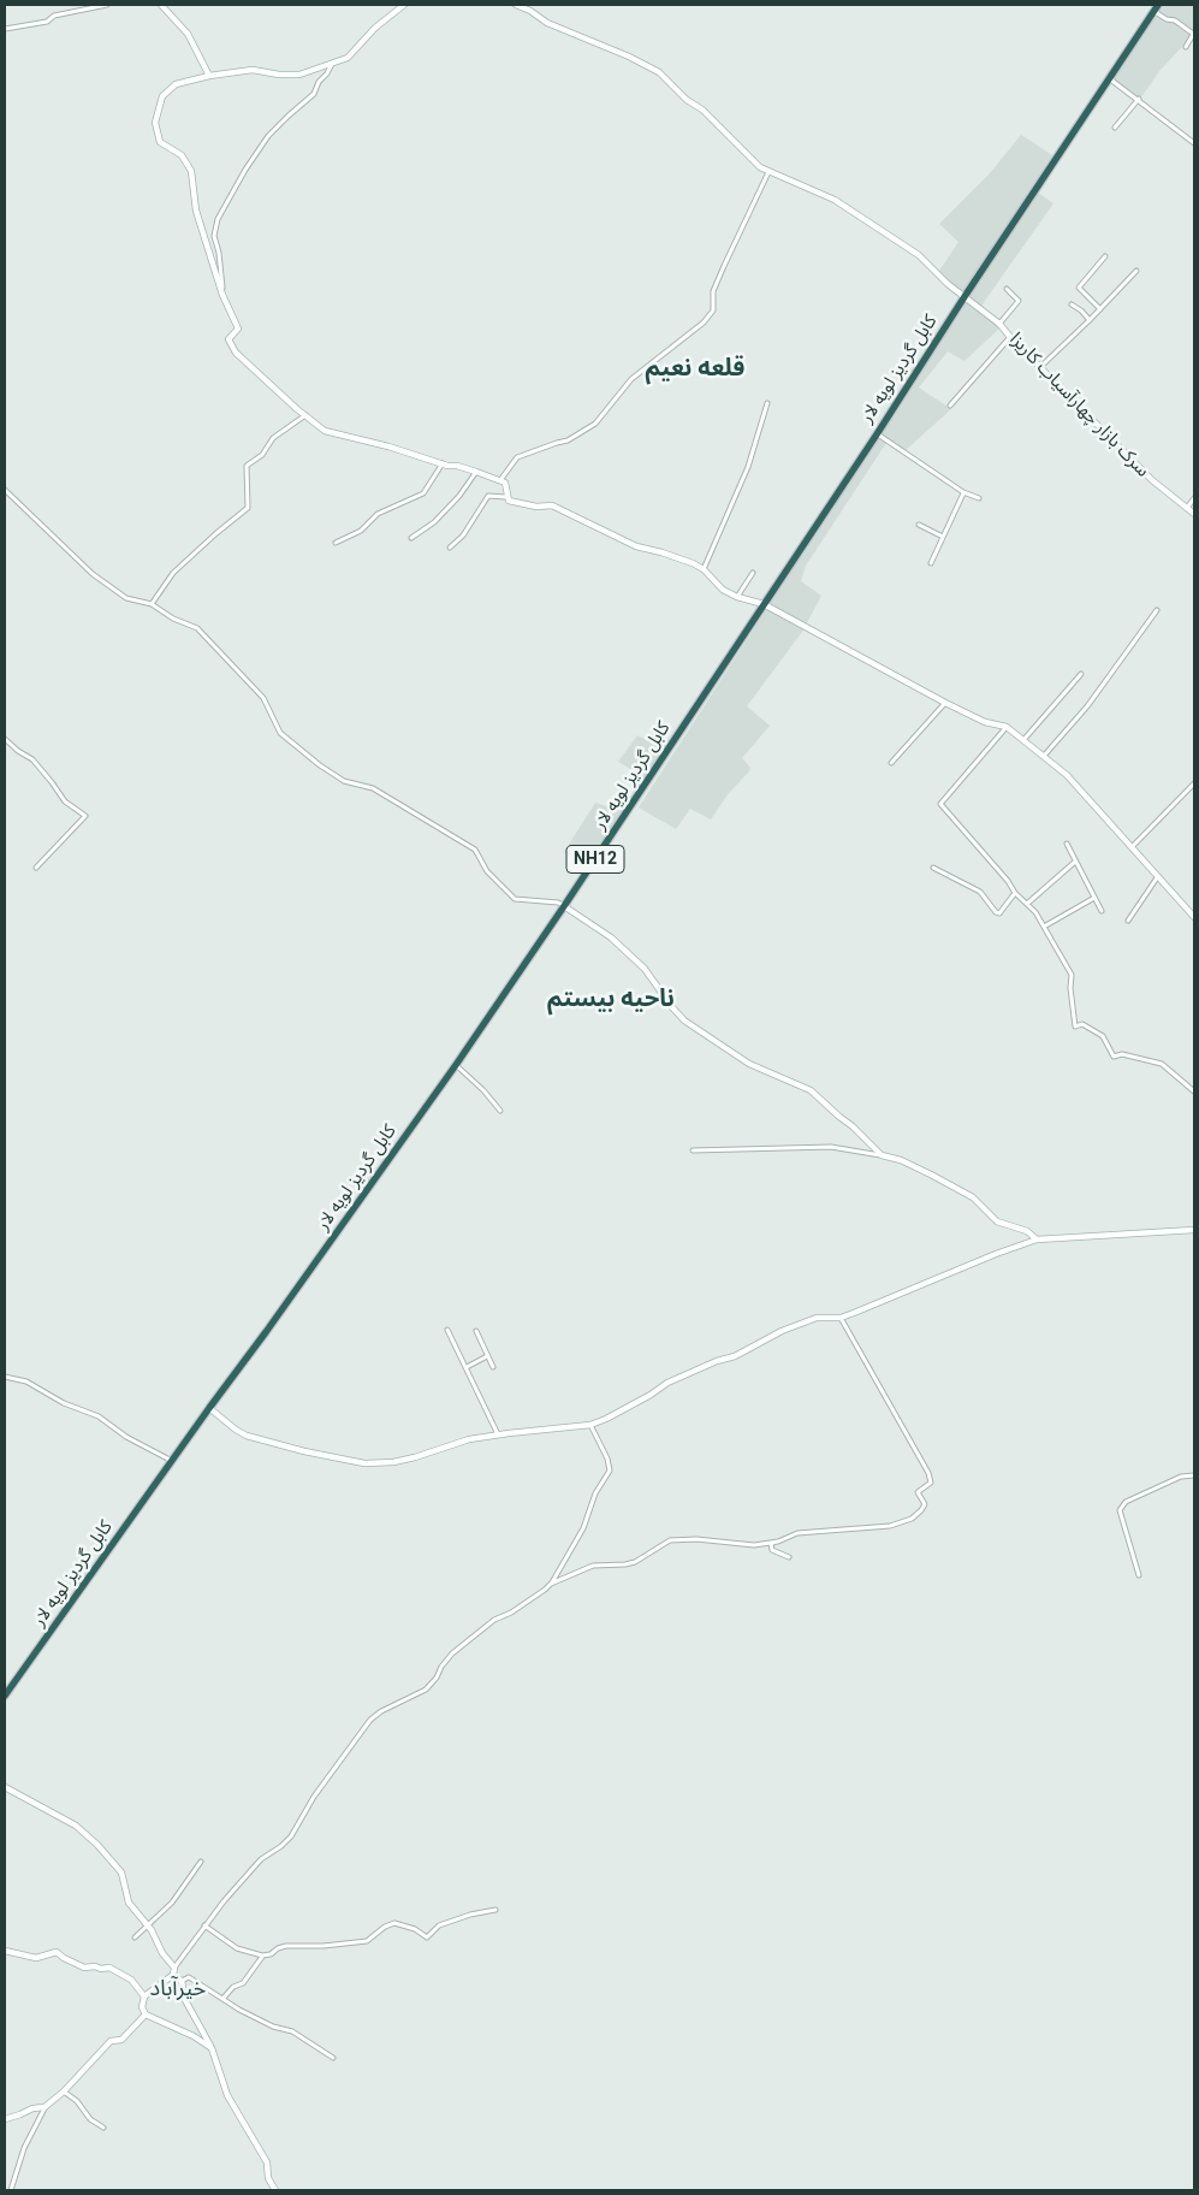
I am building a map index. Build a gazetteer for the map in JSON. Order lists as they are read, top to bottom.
{
  "streets": {
    "highway": ["کابل گردیز لویه لار", "NH12"],
    "street": ["سرک بازار چهارآسیاب کاریزا"]
  },
  "crossings": [
    ["کابل گردیز لویه لار", "سرک بازار چهارآسیاب کاریزا"]
  ],
  "districts": ["قلعه نعيم", "ناحیه بیستم", "خیرآباد"]
}
